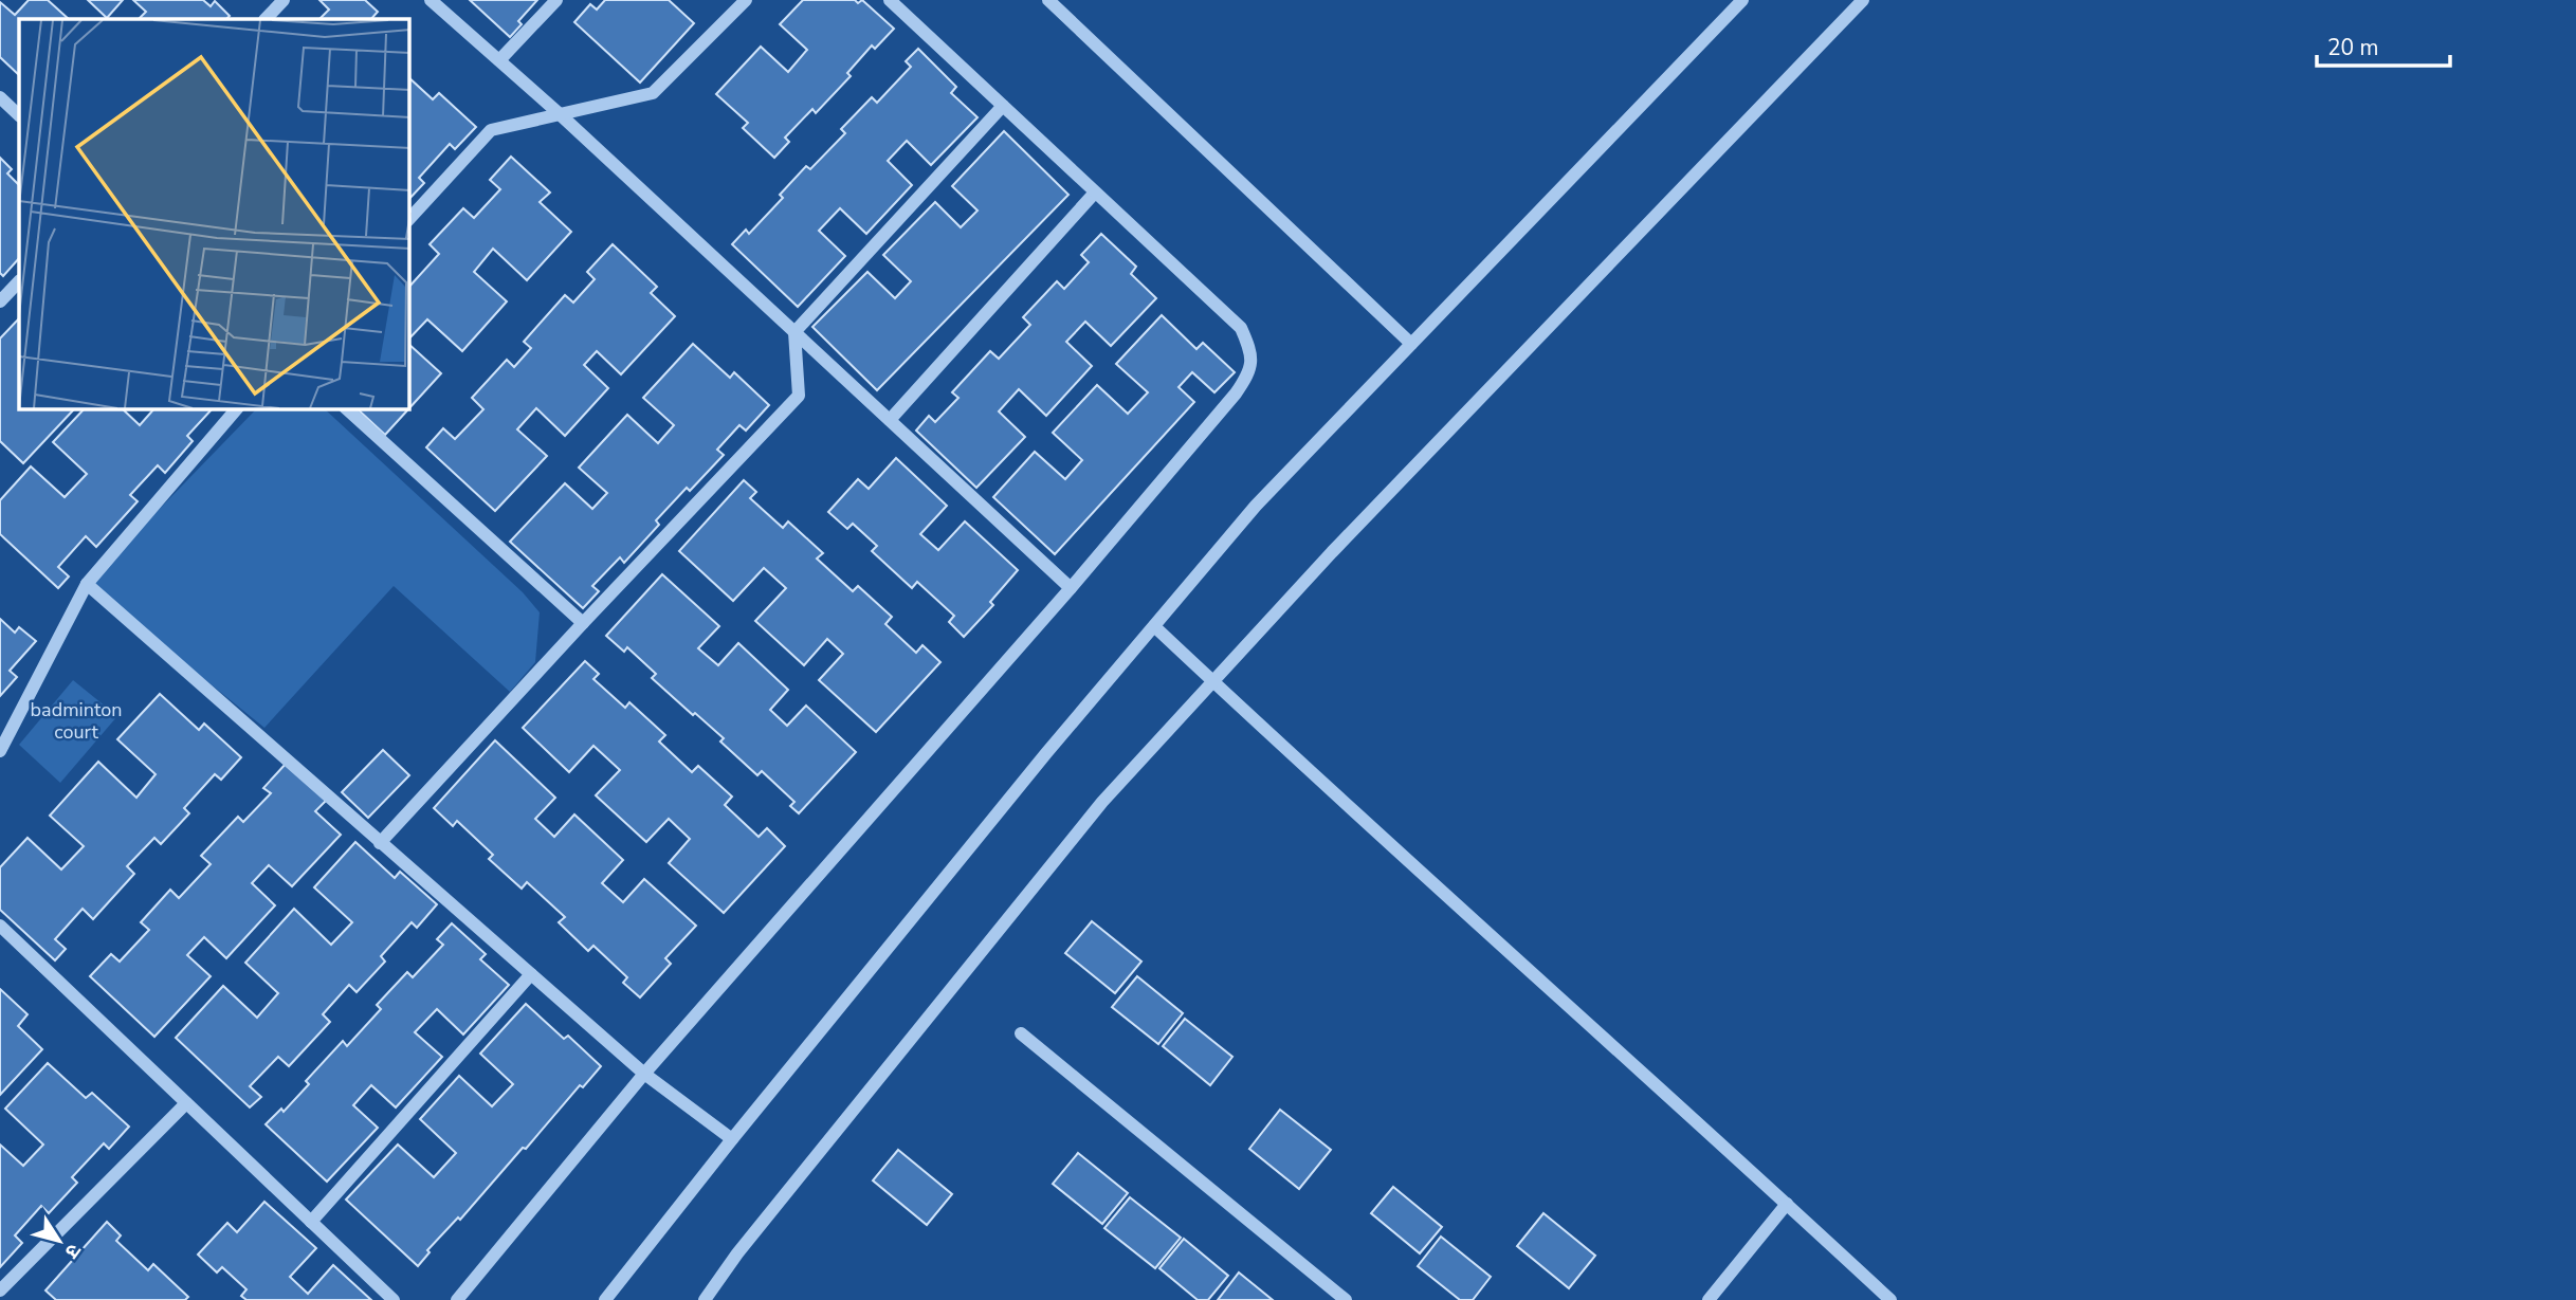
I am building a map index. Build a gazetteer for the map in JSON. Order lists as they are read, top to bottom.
{
  "parks": ["badminton court"],
  "scale_bar": "20 m",
  "north": "bottom right"
}
